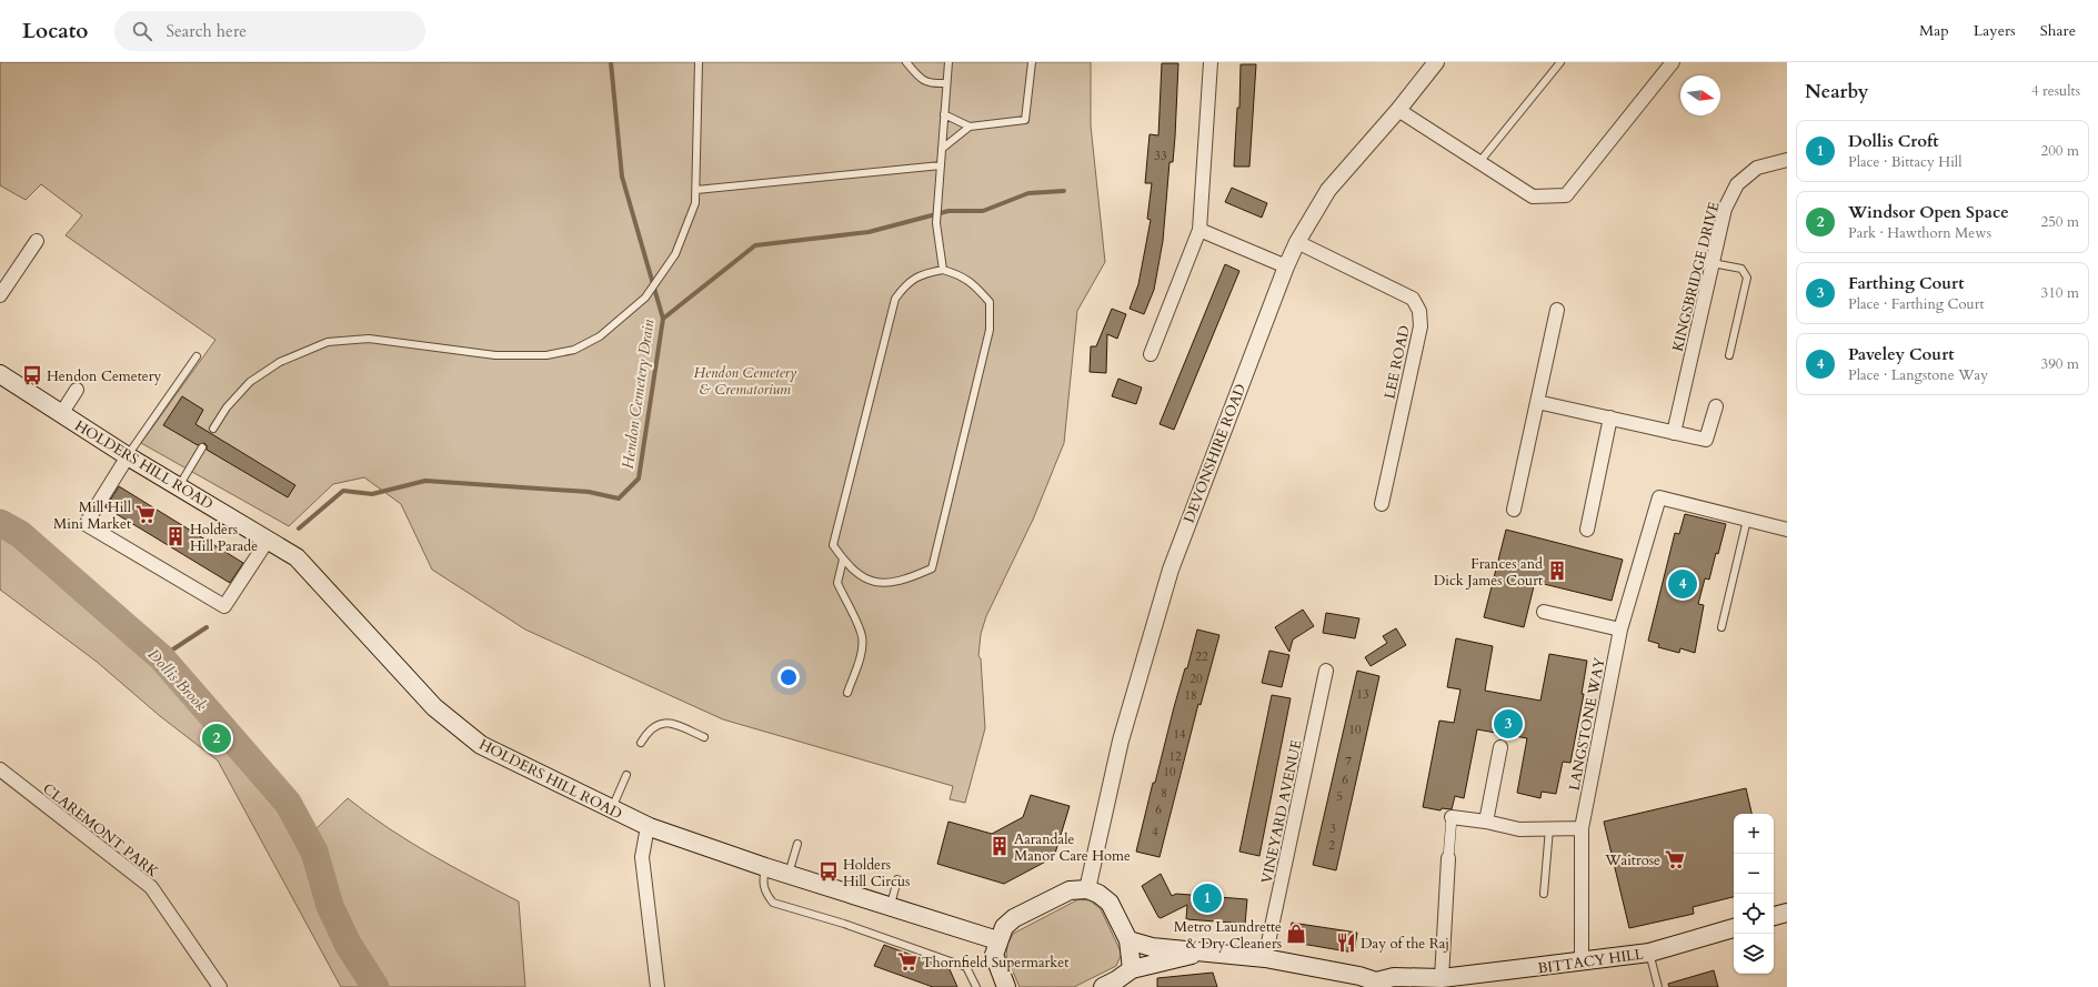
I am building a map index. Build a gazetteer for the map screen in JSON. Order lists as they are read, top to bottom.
{
  "streets": {
    "main road": ["HOLDERS HILL ROAD", "BITTACY HILL"],
    "street": [
      "KINGSBRIDGE DRIVE",
      "LEE ROAD",
      "DEVONSHIRE ROAD",
      "LANGSTONE WAY",
      "VINEYARD AVENUE",
      "CLAREMONT PARK"
    ]
  },
  "crossings": [
    ["LEE ROAD", "DEVONSHIRE ROAD"],
    ["LANGSTONE WAY", "BITTACY HILL"],
    ["VINEYARD AVENUE", "BITTACY HILL"]
  ],
  "water": ["Hendon Cemetery Drain", "Dollis Brook"],
  "parks": ["Hendon Cemetery & Crematorium"],
  "places": {
    "bus stop": ["Hendon Cemetery", "Holders Hill Circus"],
    "supermarket": ["Mill Hill Mini Market", "Waitrose", "Thornfield Supermarket"],
    "building": ["Holders Hill Parade", "Frances and Dick James Court", "Aarandale Manor Care Home"],
    "shop": ["Metro Laundrette & Dry Cleaners"],
    "restaurant": ["Day of the Raj"]
  },
  "house_numbers": [
    "33",
    "22",
    "20",
    "13",
    "18",
    "10",
    "14",
    "12",
    "7",
    "10",
    "6",
    "8",
    "5",
    "6",
    "3",
    "4",
    "2"
  ],
  "north": "right",
  "page": {
    "header": "Locato",
    "search": "Search here",
    "nav": ["Map", "Layers", "Share"],
    "heading": ["Nearby", "4 results"],
    "list": [
      {
        "mark": "1",
        "name": "Dollis Croft",
        "note": "Place · Bittacy Hill",
        "value": "200 m"
      },
      {
        "mark": "2",
        "name": "Windsor Open Space",
        "note": "Park · Hawthorn Mews",
        "value": "250 m"
      },
      {
        "mark": "3",
        "name": "Farthing Court",
        "note": "Place · Farthing Court",
        "value": "310 m"
      },
      {
        "mark": "4",
        "name": "Paveley Court",
        "note": "Place · Langstone Way",
        "value": "390 m"
      }
    ],
    "pins": [
      "4",
      "3",
      "2",
      "1"
    ],
    "map_buttons": ["+", "−"]
  }
}
